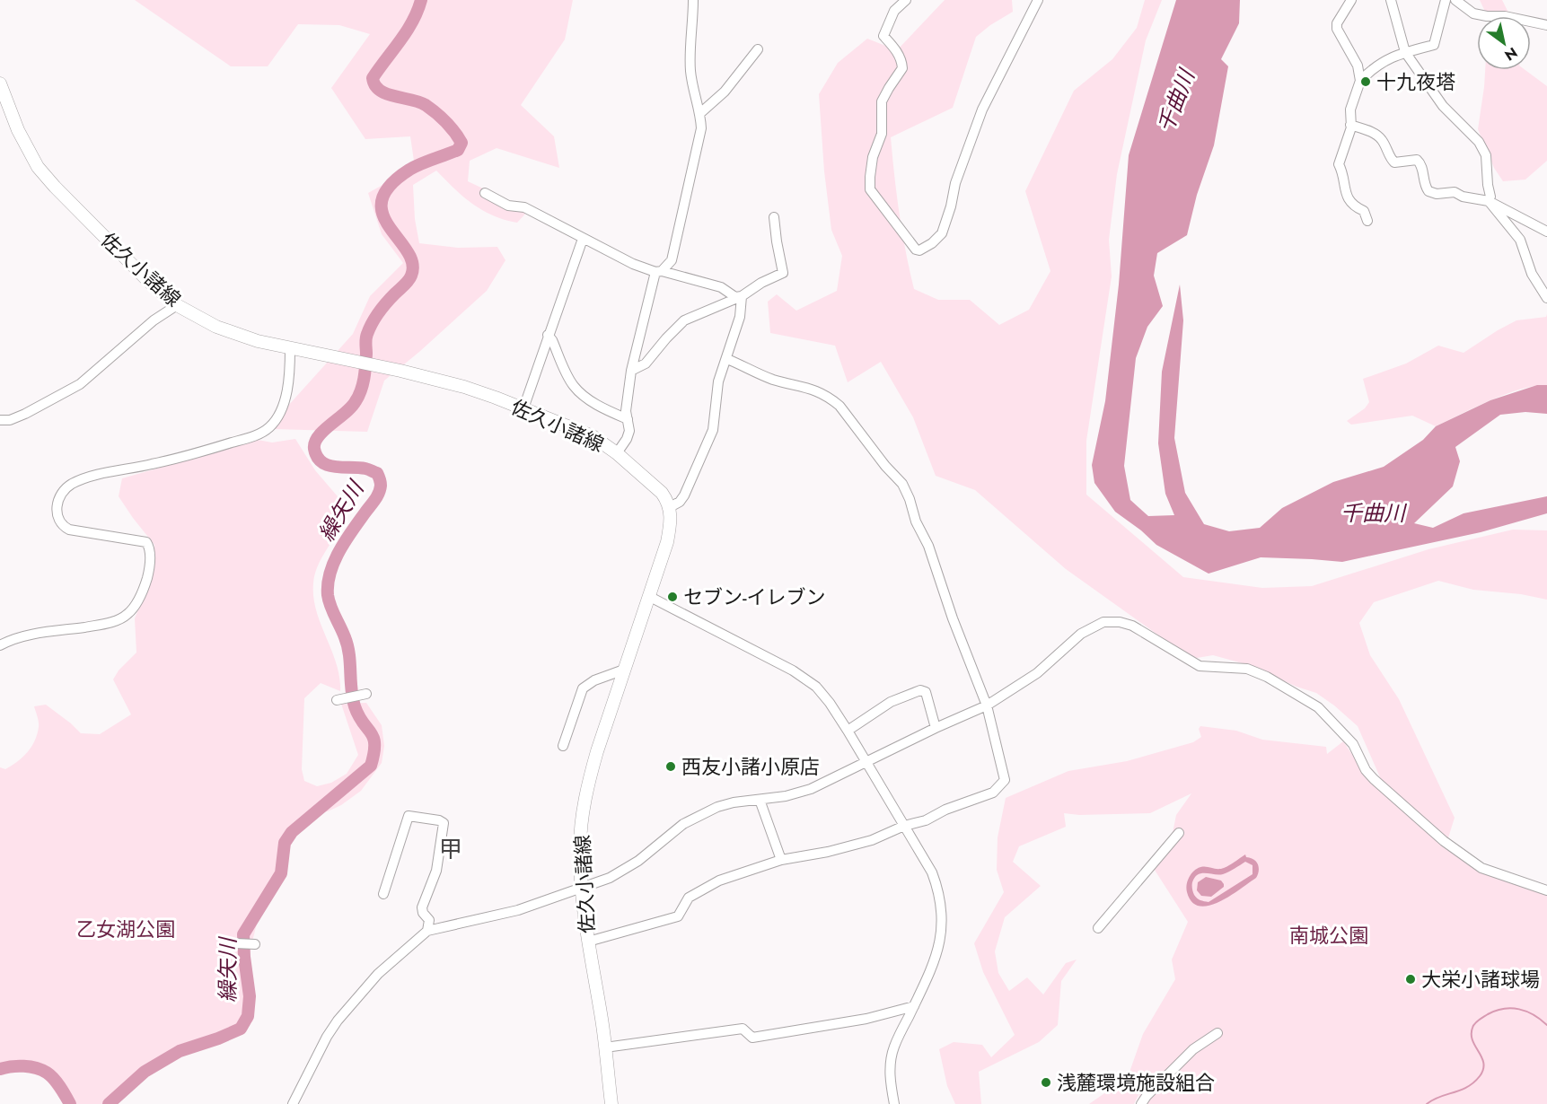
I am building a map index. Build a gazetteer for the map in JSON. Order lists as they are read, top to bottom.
{
  "streets": {
    "main road": ["佐久小諸線"]
  },
  "districts": ["甲"],
  "water": ["千曲川", "繰矢川"],
  "parks": ["乙女湖公園", "南城公園"],
  "places": [
    "十九夜塔",
    "セブン-イレブン",
    "西友小諸小原店",
    "大栄小諸球場",
    "浅麓環境施設組合"
  ],
  "north": "bottom right"
}
